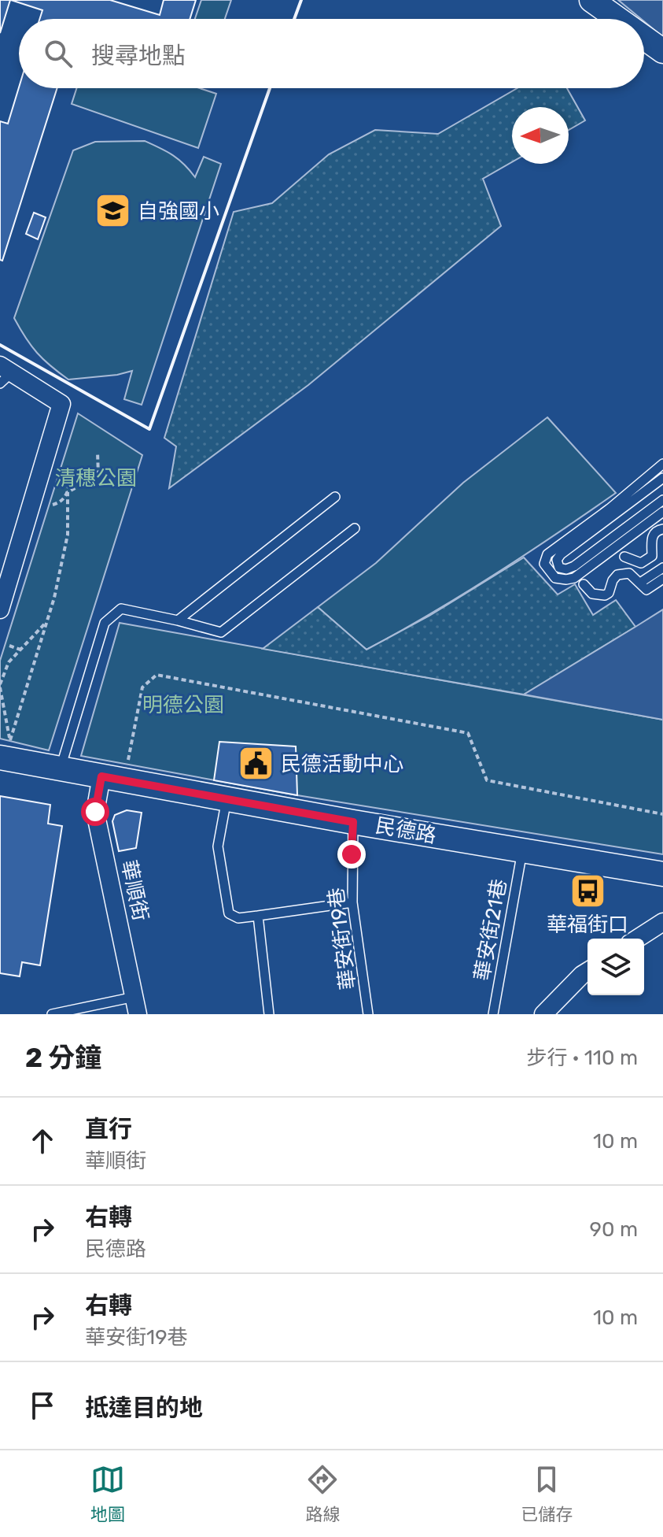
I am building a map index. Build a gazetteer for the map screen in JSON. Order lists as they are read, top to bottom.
{
  "streets": {
    "street": ["民德路", "華順街"],
    "lane": ["華安街21巷", "華安街19巷"]
  },
  "crossings": [
    ["民德路", "華順街"],
    ["民德路", "華安街21巷"],
    ["民德路", "華安街19巷"]
  ],
  "parks": ["清穗公園", "明德公園"],
  "places": {
    "school or university": ["自強國小"],
    "public building": ["民德活動中心"],
    "bus stop": ["華福街口"]
  },
  "north": "left",
  "page": {
    "search": "搜尋地點",
    "heading": ["2 分鐘", "步行 · 110 m"],
    "list": [
      ["直行", "華順街", "10 m"],
      ["右轉", "民德路", "90 m"],
      ["右轉", "華安街19巷", "10 m"],
      "抵達目的地"
    ],
    "nav": ["地圖", "路線", "已儲存"]
  }
}
